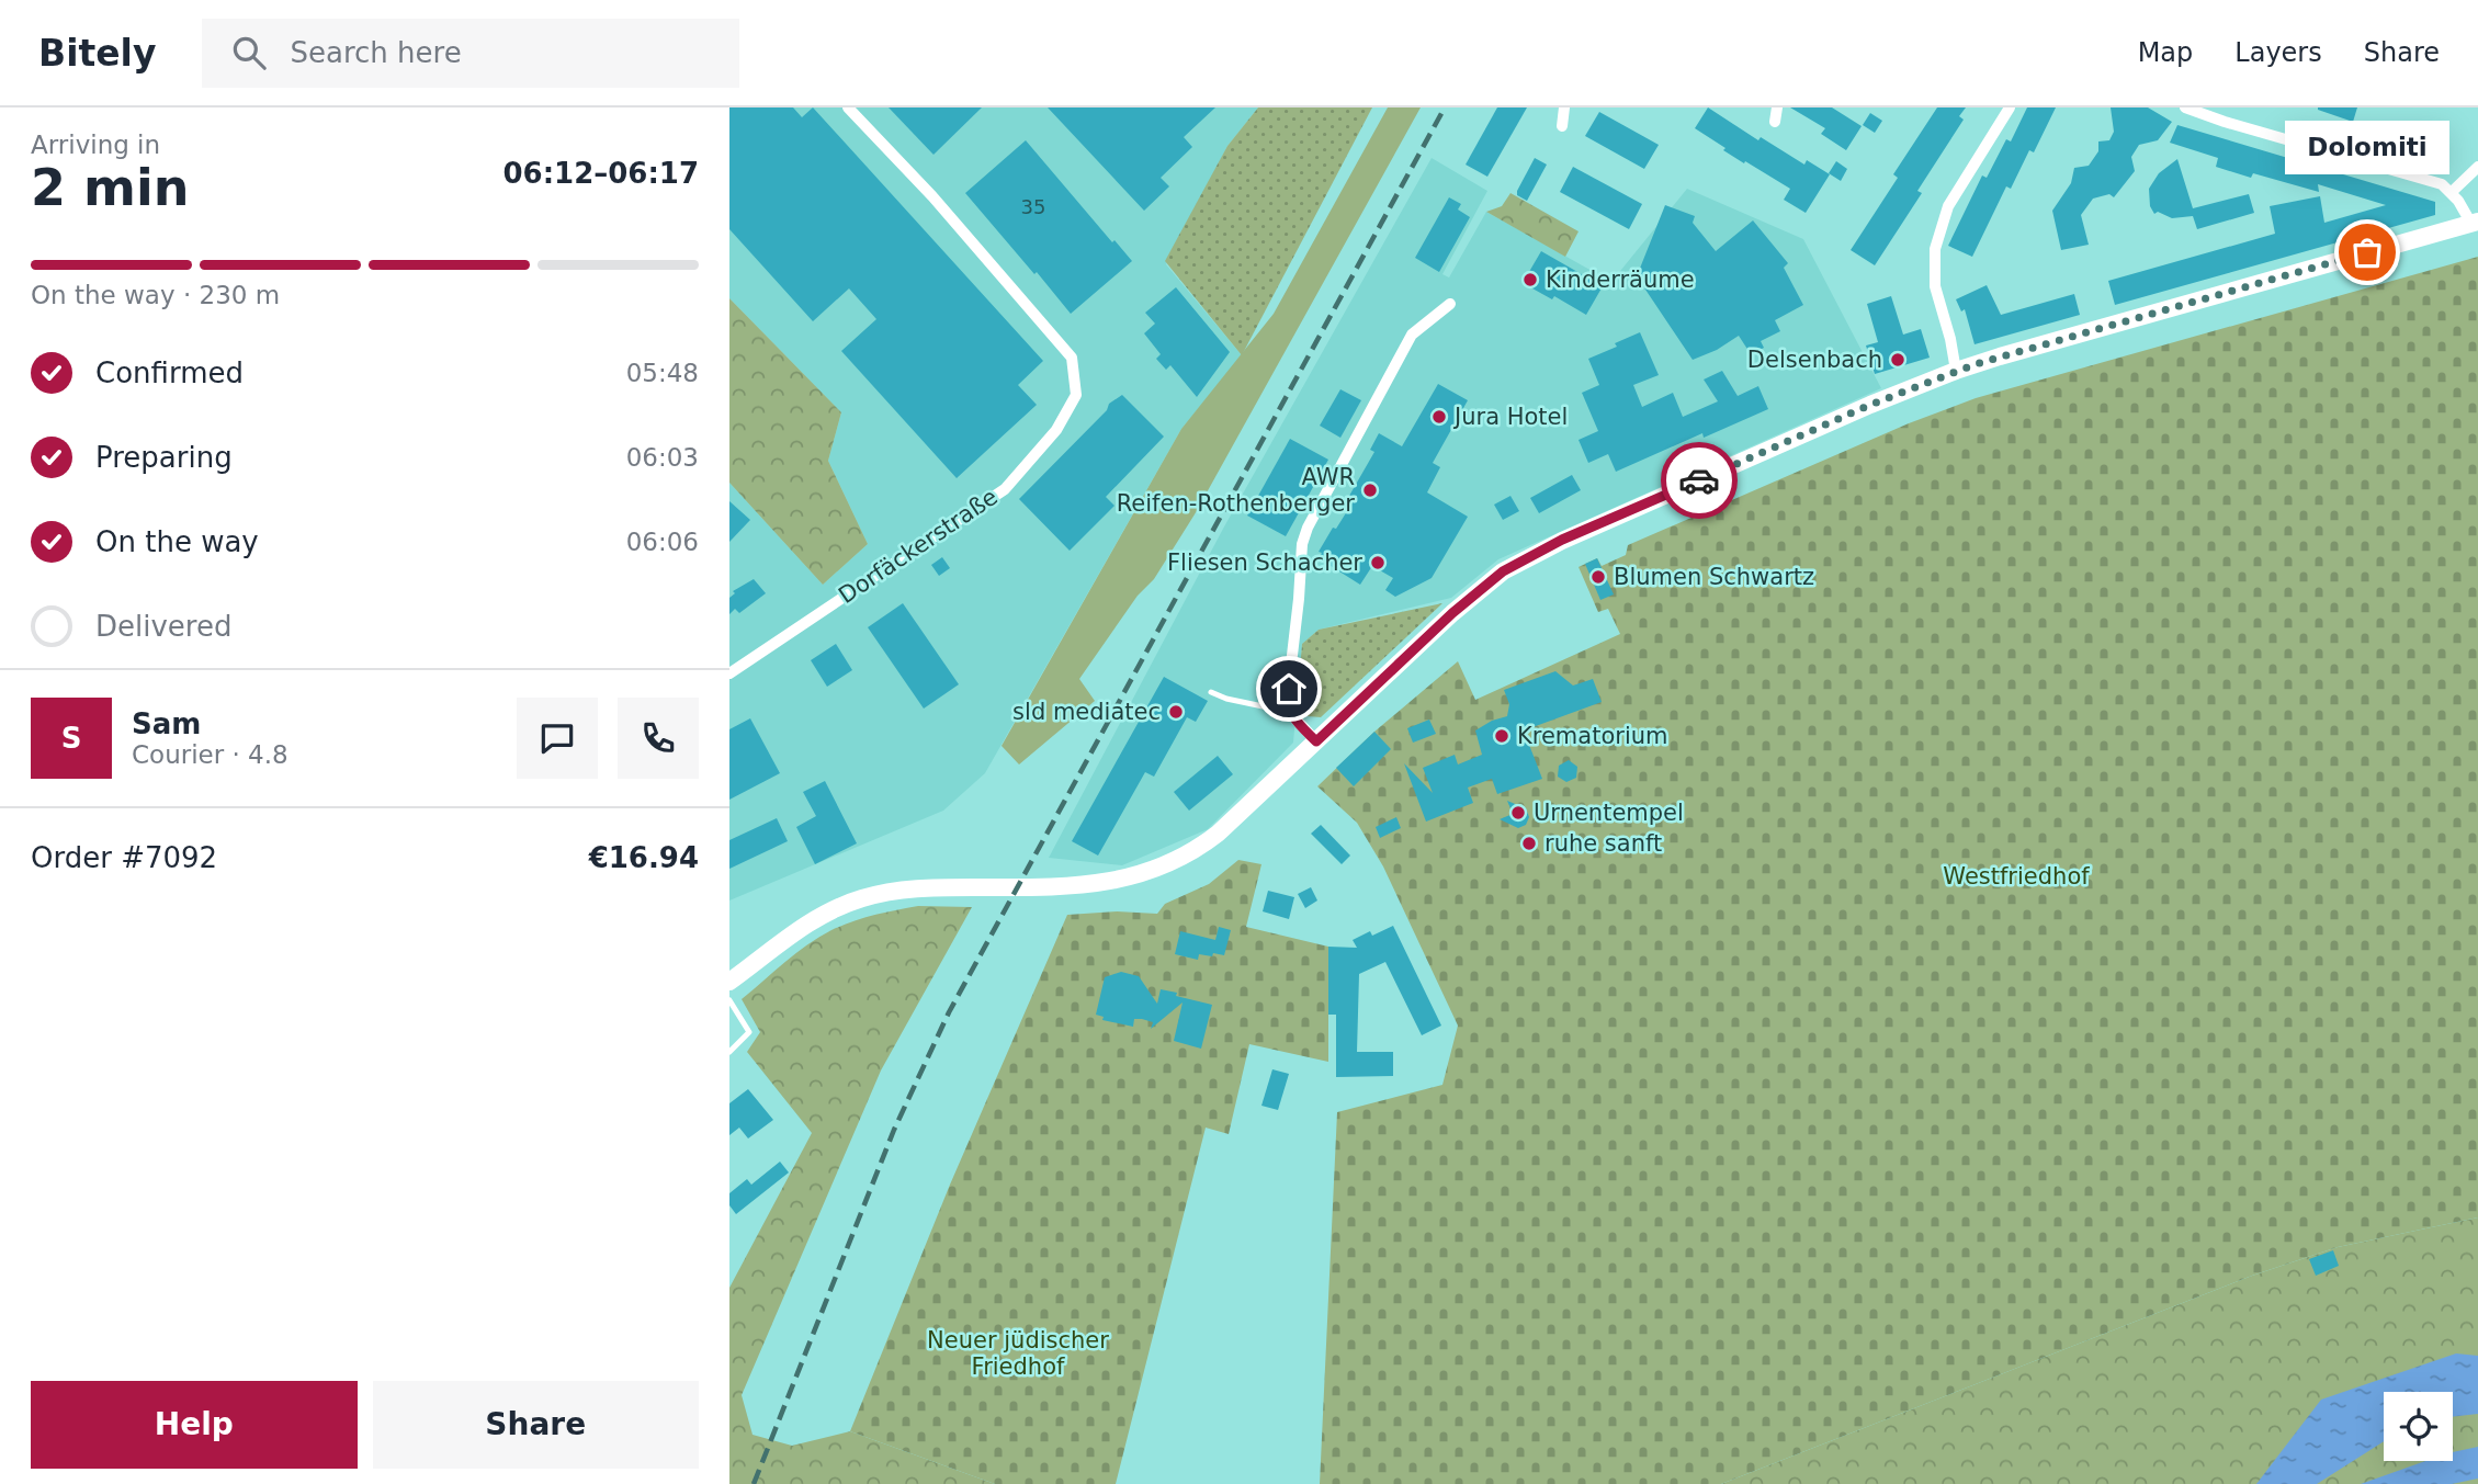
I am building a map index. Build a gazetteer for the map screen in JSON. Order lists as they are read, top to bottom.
{
  "streets": {
    "street": ["Dorfäckerstraße"]
  },
  "parks": ["Westfriedhof", "Neuer jüdischer Friedhof"],
  "places": [
    "Dolomiti",
    "Kinderräume",
    "Delsenbach",
    "Jura Hotel",
    "AWR Reifen-Rothenberger",
    "Fliesen Schacher",
    "Blumen Schwartz",
    "sld mediatec",
    "Krematorium",
    "Urnentempel",
    "ruhe sanft"
  ],
  "house_numbers": ["35"],
  "page": {
    "header": "Bitely",
    "search": "Search here",
    "nav": ["Map", "Layers", "Share"],
    "heading": ["2 min", "Arriving in", "06:12–06:17"],
    "panel": [
      "Sam",
      "Courier · 4.8",
      "Order #7092",
      "€16.94"
    ],
    "bubble": "Dolomiti",
    "bar": "On the way · 230 m",
    "list": [
      ["Confirmed", "05:48"],
      ["Preparing", "06:03"],
      ["On the way", "06:06"],
      "Delivered"
    ],
    "round": "S",
    "buttons": ["Help", "Share"]
  }
}
